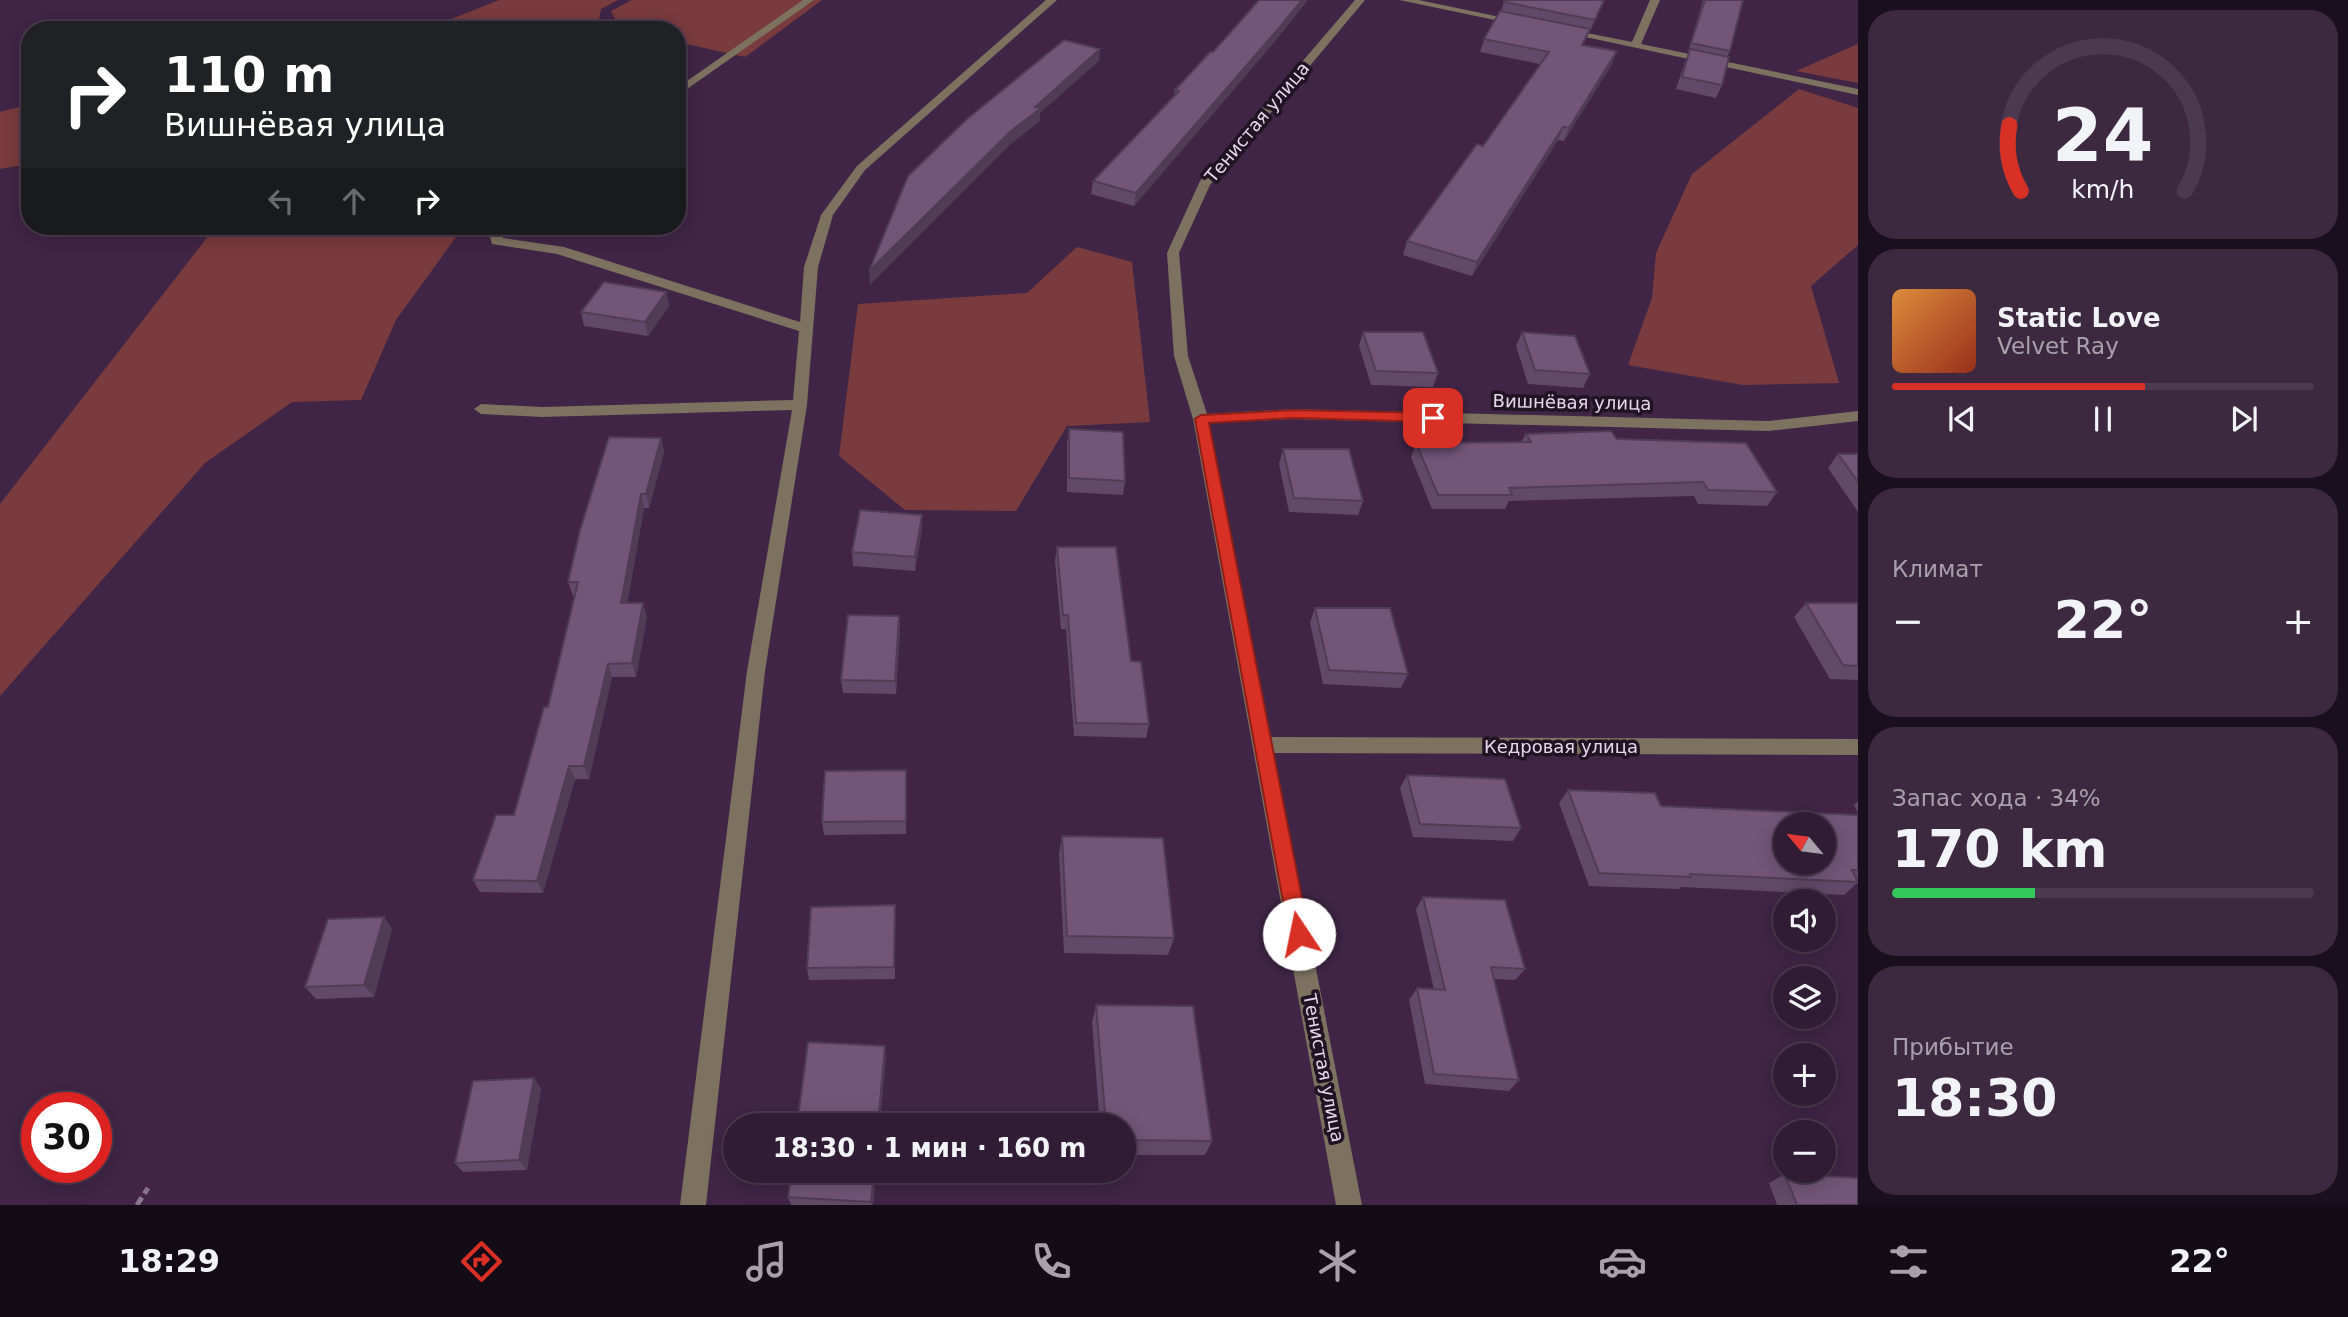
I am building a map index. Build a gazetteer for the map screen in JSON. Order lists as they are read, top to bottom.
{
  "streets": {
    "street": ["Тенистая улица", "Вишнёвая улица", "Кедровая улица"]
  },
  "crossings": [
    ["Тенистая улица", "Вишнёвая улица"],
    ["Тенистая улица", "Кедровая улица"]
  ],
  "north": "top left",
  "page": {
    "turn": ["110 m", "Вишнёвая улица"],
    "song": ["Static Love", "Velvet Ray"],
    "tile": [
      "Климат",
      ["Запас хода · 34%", "170 km"],
      ["Прибытие", "18:30"]
    ],
    "heat": ["−", "22°", "+"],
    "map_buttons": ["+", "−"],
    "limit": "30",
    "trip": "18:30 · 1 мин · 160 m",
    "tabs": ["18:29", "22°"],
    "gauge": ["24", "km/h"]
  }
}
